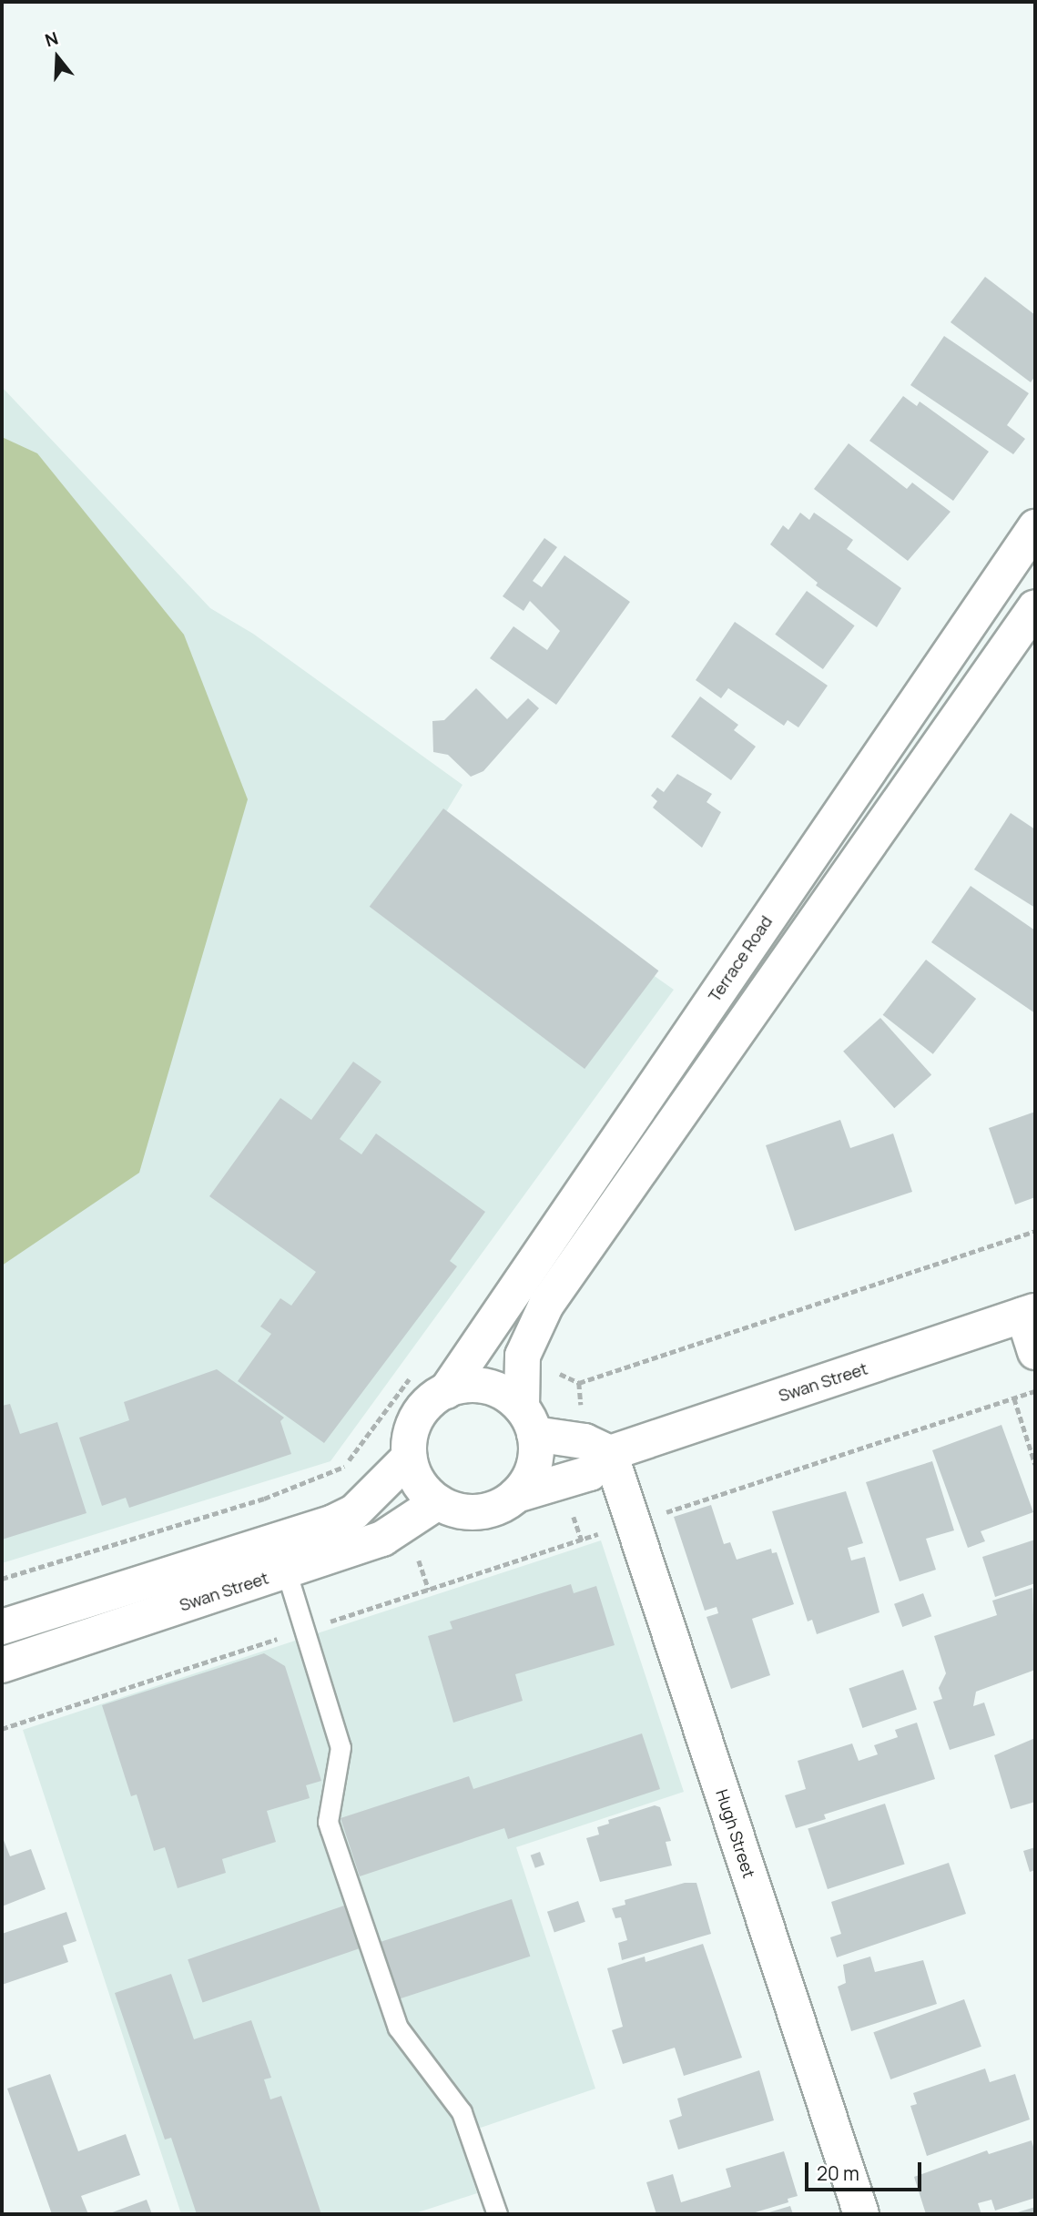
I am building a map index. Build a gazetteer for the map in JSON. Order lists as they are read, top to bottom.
{
  "streets": {
    "street": ["Terrace Road", "Swan Street", "Hugh Street"]
  },
  "crossings": [
    ["Terrace Road", "Swan Street"],
    ["Swan Street", "Hugh Street"]
  ],
  "scale_bar": "20 m",
  "north": "top"
}
